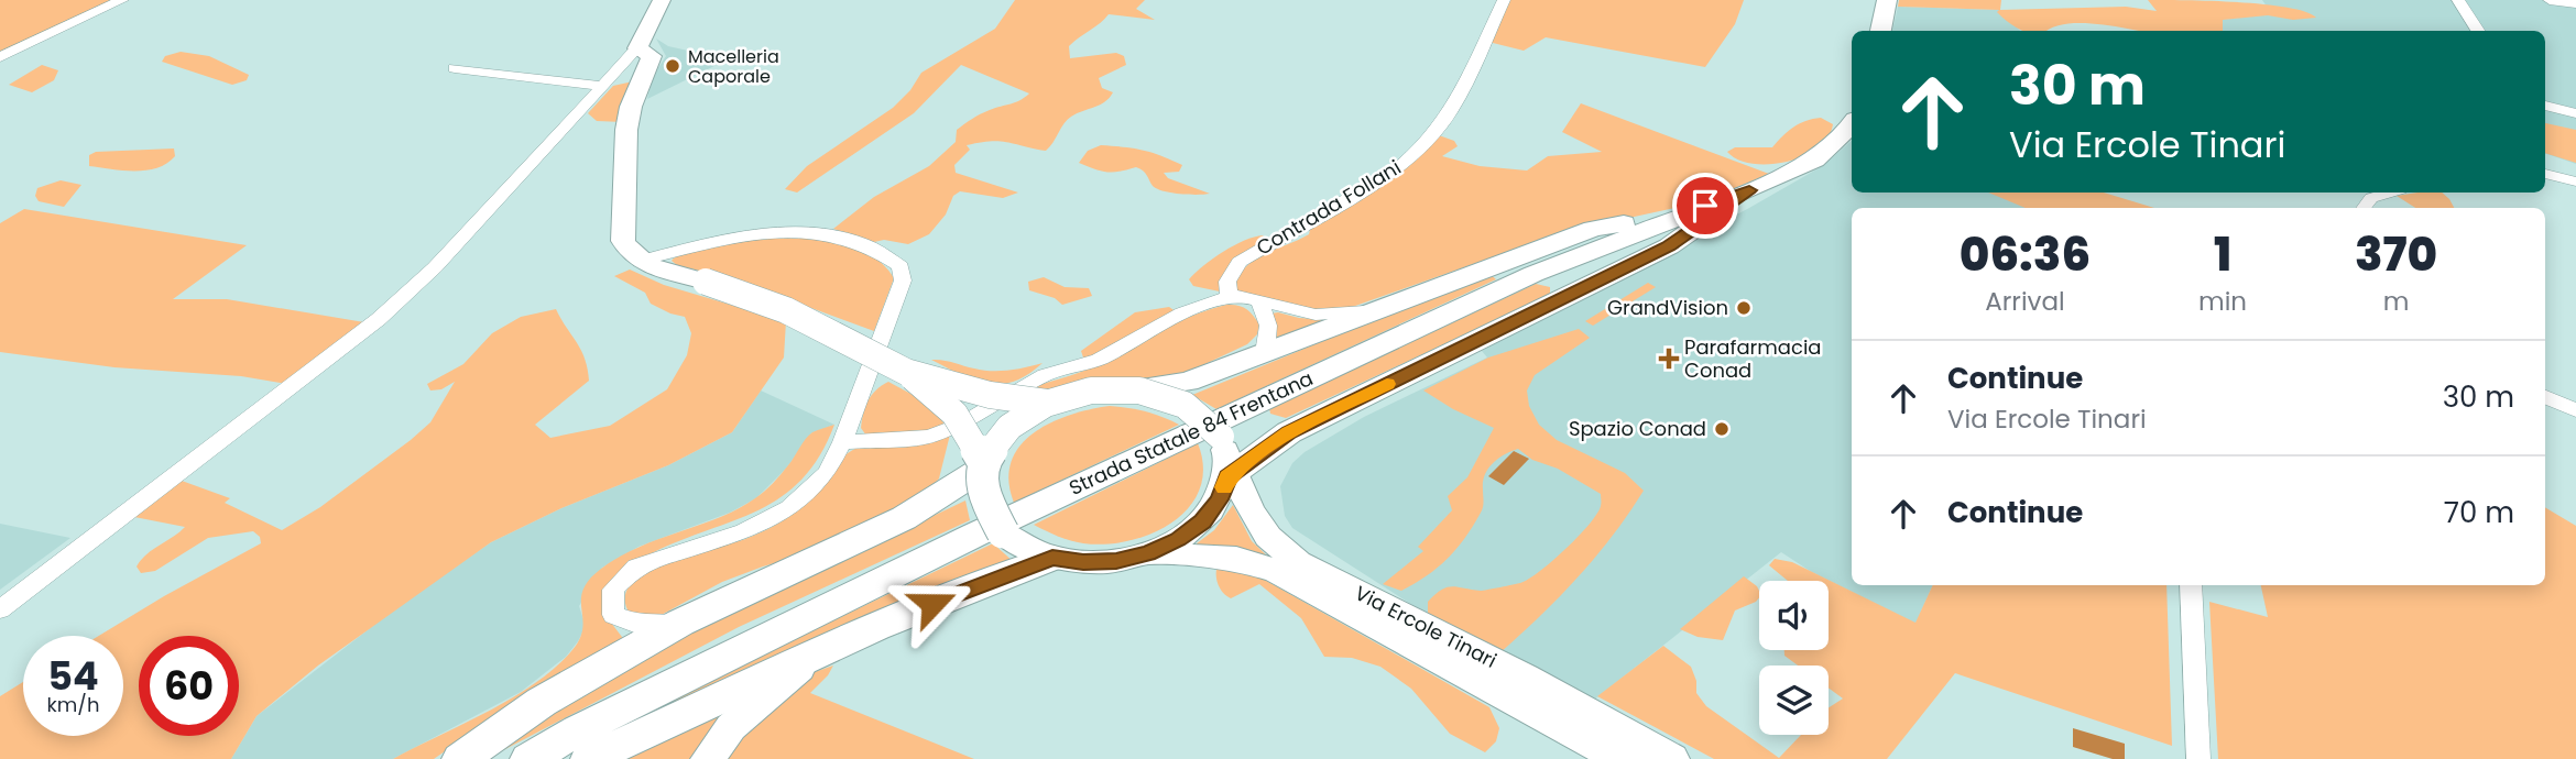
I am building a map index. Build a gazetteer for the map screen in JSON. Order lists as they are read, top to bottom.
{
  "streets": {
    "main road": ["Strada Statale 84 Frentana", "Via Ercole Tinari"],
    "street": ["Contrada Follani"]
  },
  "places": {
    "other": ["Macelleria Caporale", "GrandVision", "Spazio Conad"],
    "health": ["Parafarmacia Conad"]
  },
  "page": {
    "turn": ["30 m", "Via Ercole Tinari"],
    "eta": [
      "06:36",
      "Arrival",
      "1",
      "min",
      "370",
      "m"
    ],
    "list": [
      {
        "name": "Continue",
        "note": "Via Ercole Tinari",
        "value": "30 m"
      },
      {
        "name": "Continue",
        "value": "70 m"
      }
    ],
    "speed": "54 km/h",
    "limit": "60"
  }
}
